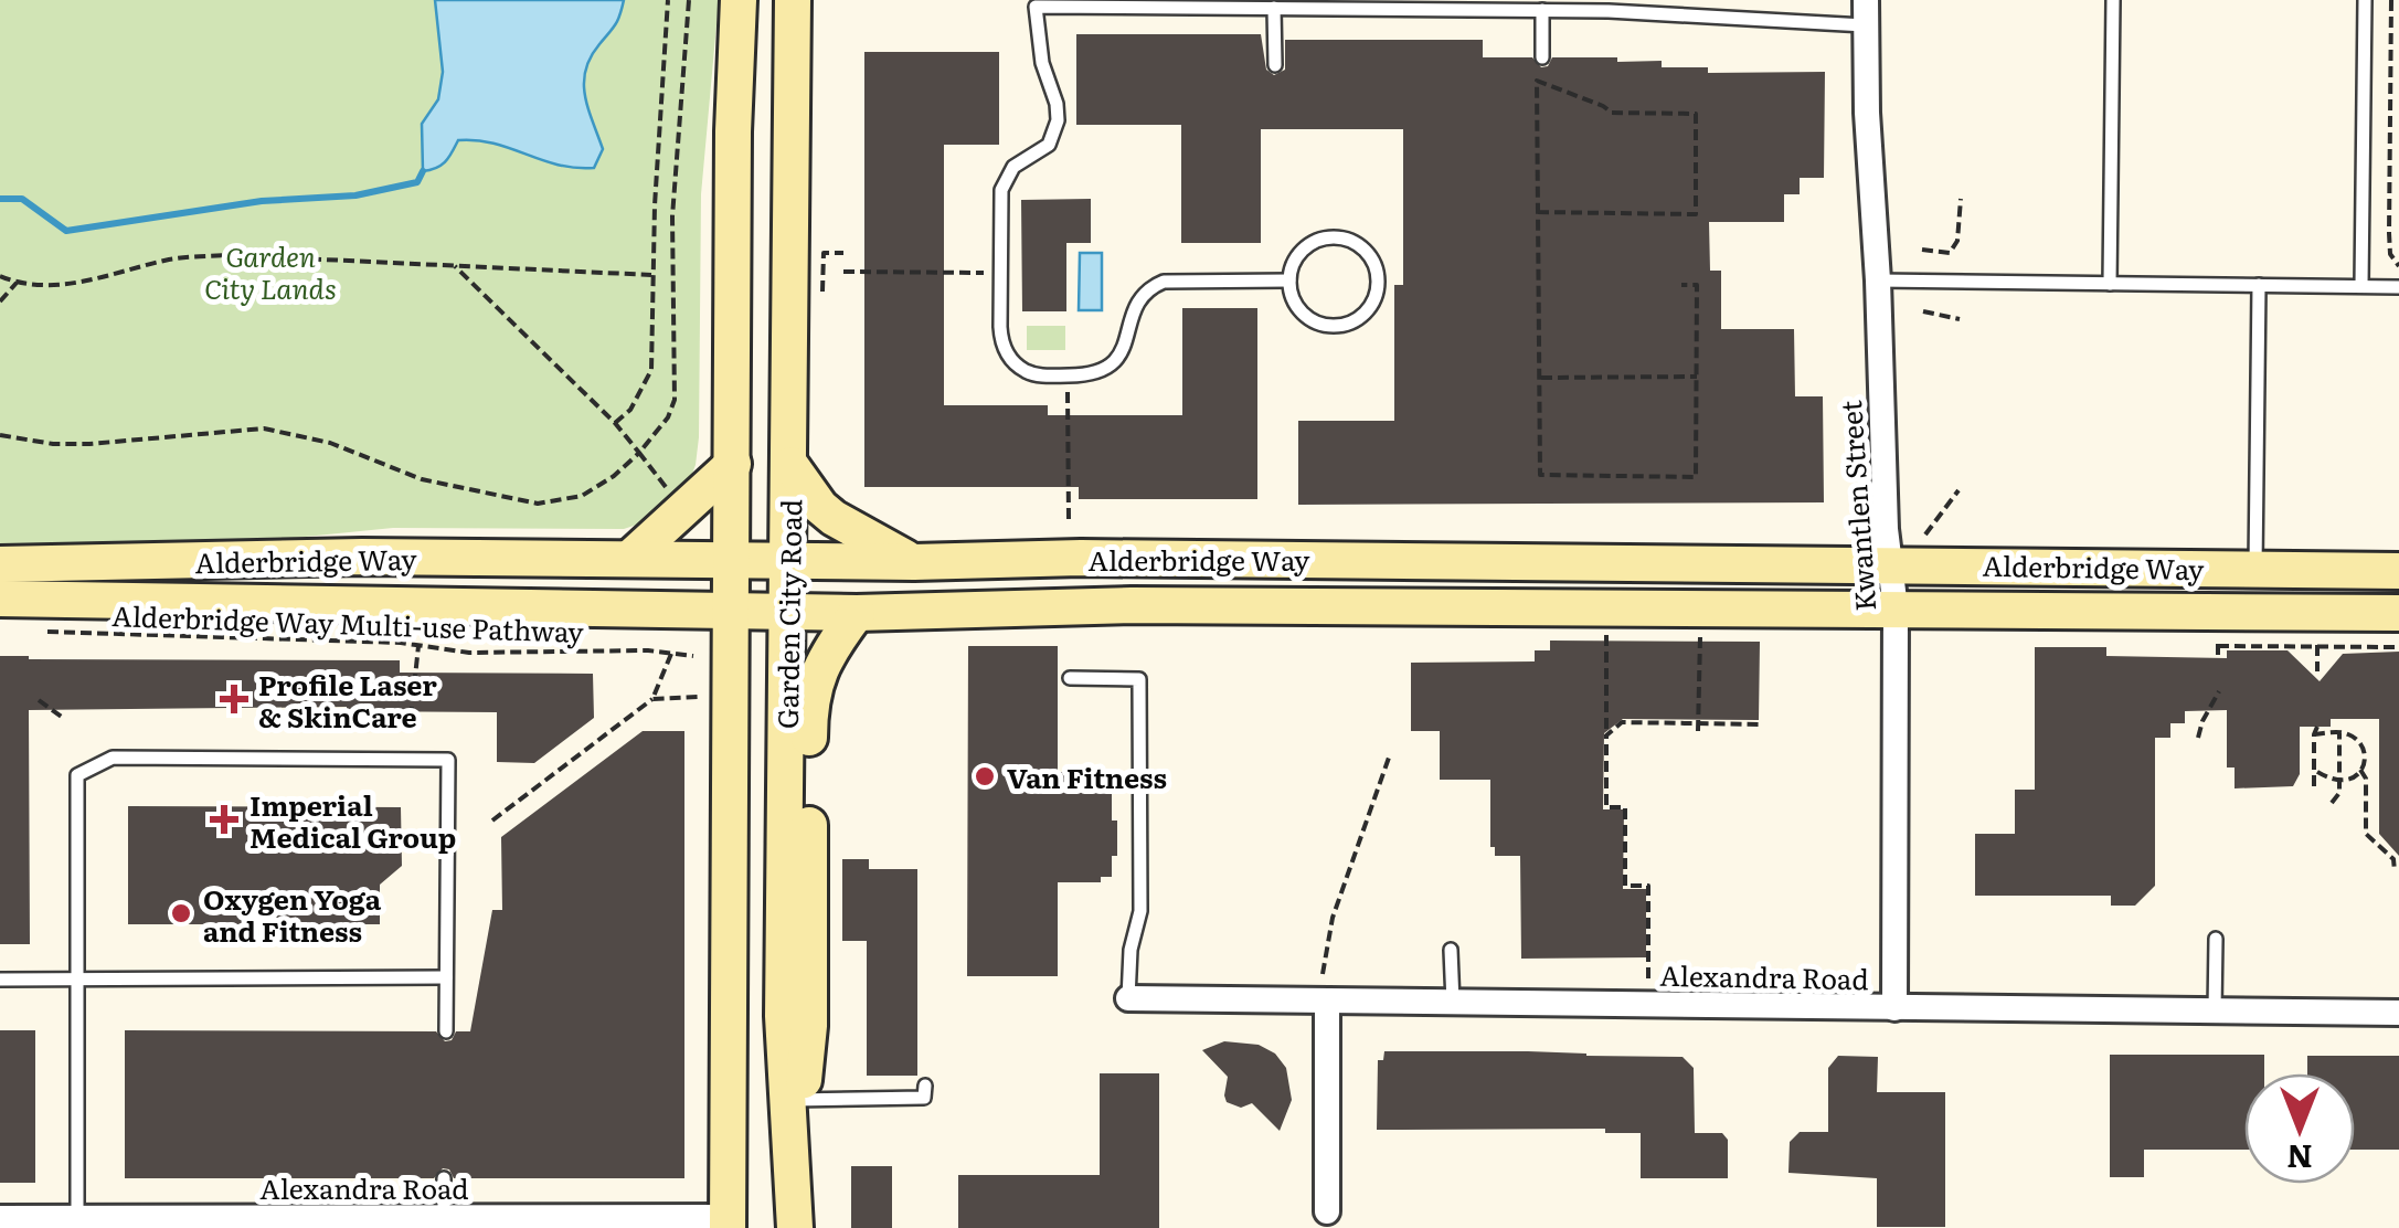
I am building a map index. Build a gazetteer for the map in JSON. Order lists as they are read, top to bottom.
{
  "streets": {
    "main road": ["Alderbridge Way", "Garden City Road"],
    "street": ["Kwantlen Street", "Alexandra Road"],
    "path": ["Alderbridge Way Multi-use Pathway"]
  },
  "crossings": [
    ["Kwantlen Street", "Alderbridge Way"],
    ["Kwantlen Street", "Alexandra Road"],
    ["Alderbridge Way", "Garden City Road"],
    ["Garden City Road", "Alexandra Road"]
  ],
  "parks": ["Garden City Lands"],
  "places": {
    "health": ["Profile Laser & SkinCare", "Imperial Medical Group"],
    "other": ["Van Fitness", "Oxygen Yoga and Fitness"]
  },
  "north": "bottom"
}
